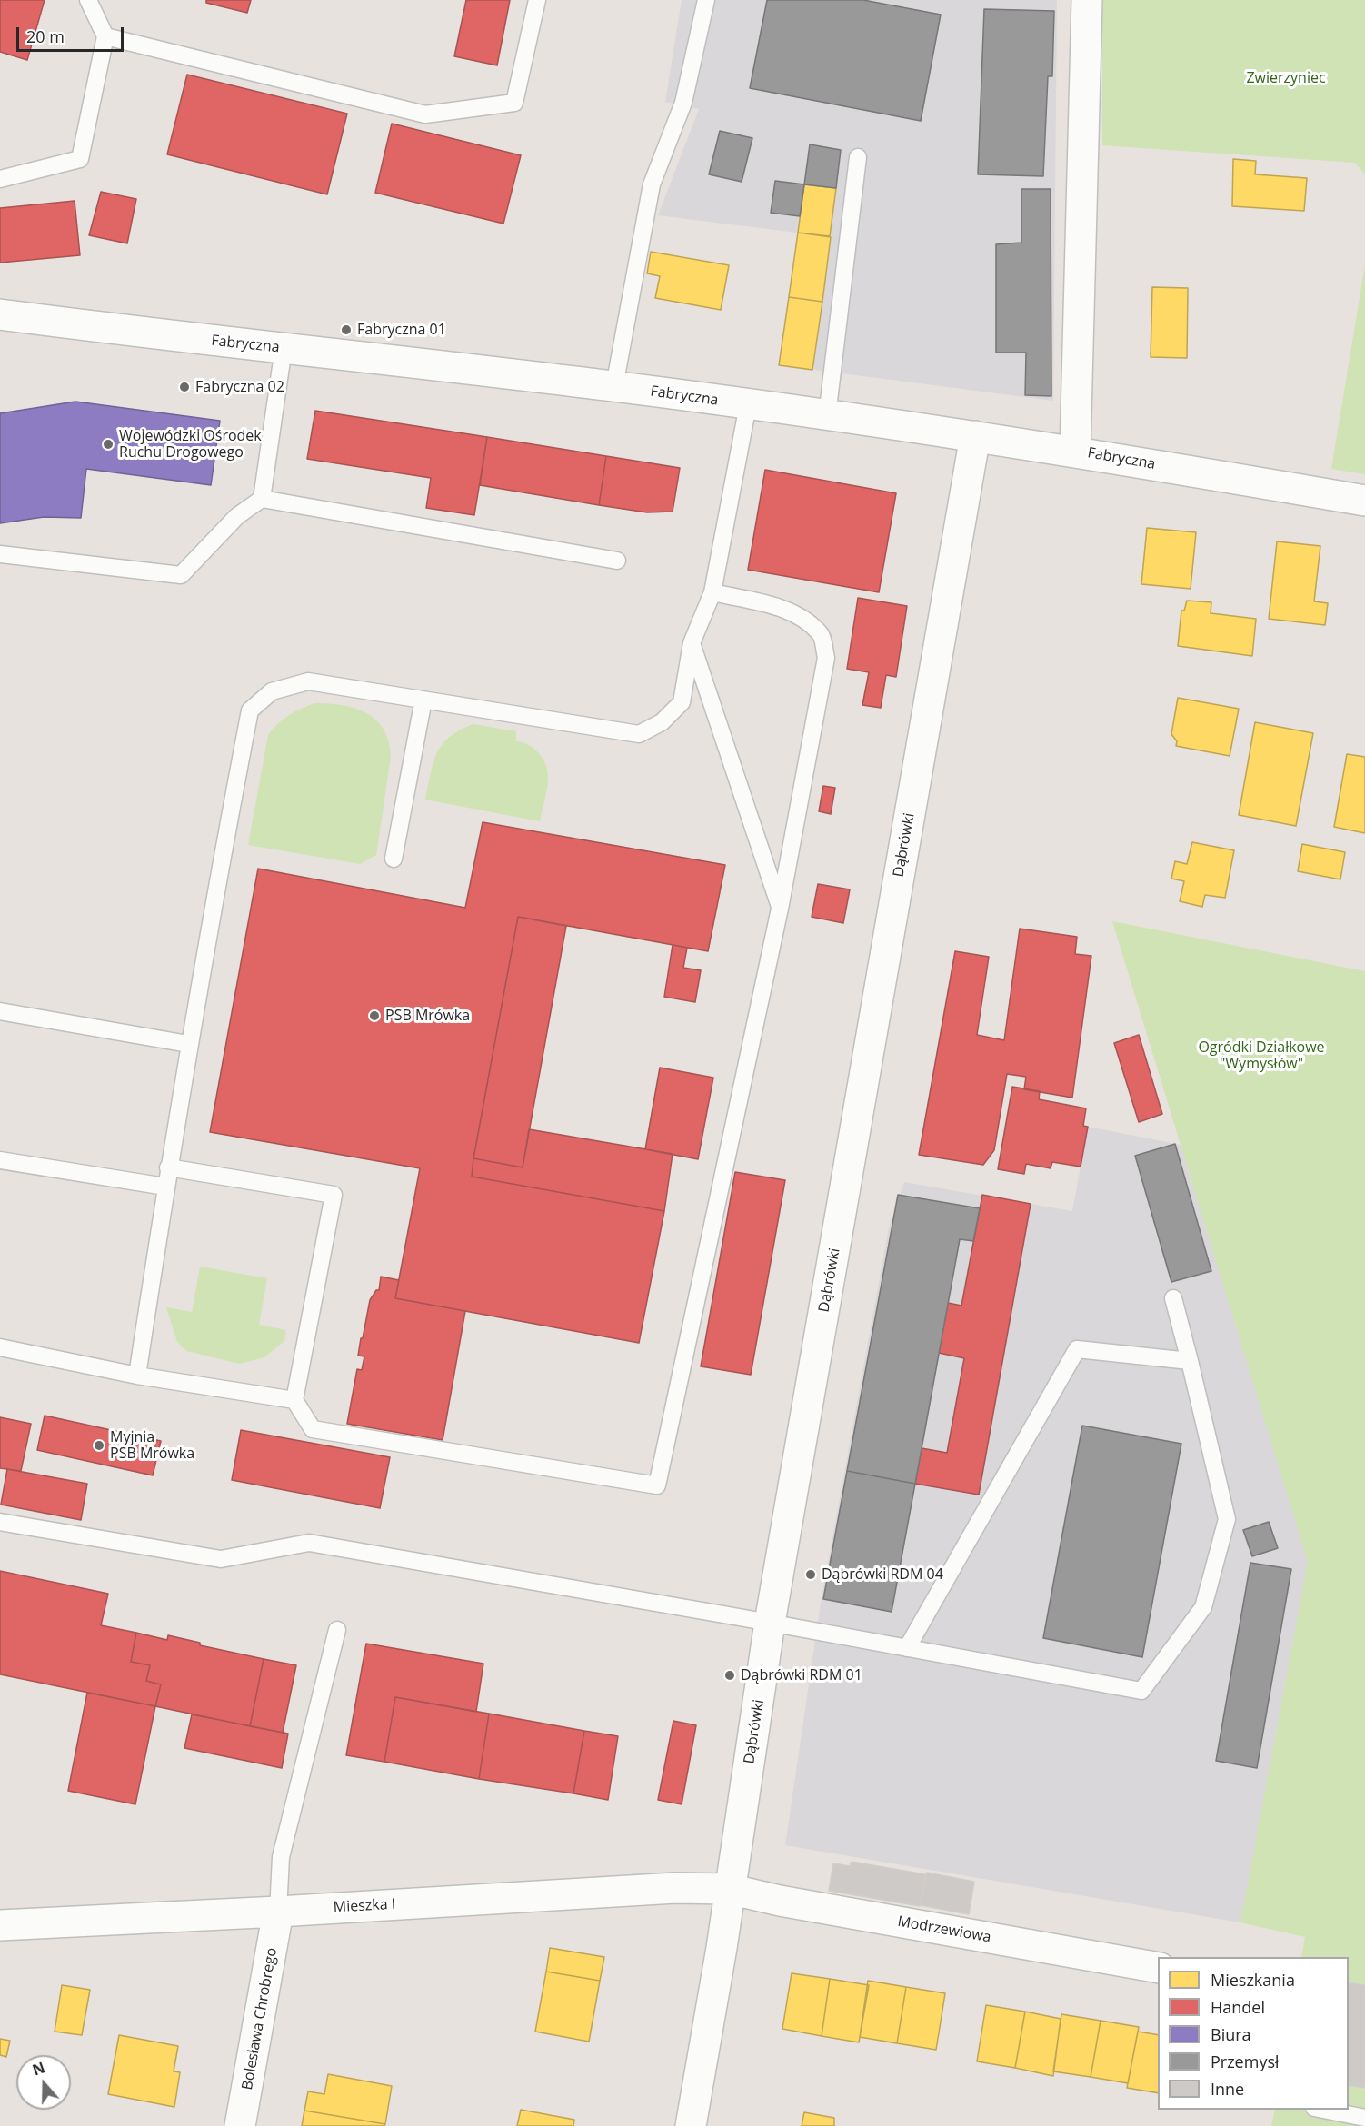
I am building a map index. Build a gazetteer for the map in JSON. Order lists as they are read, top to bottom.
{
  "streets": {
    "street": [
      "Fabryczna",
      "Dąbrówki",
      "Mieszka I",
      "Modrzewiowa",
      "Bolesława Chrobrego"
    ]
  },
  "crossings": [
    ["Fabryczna", "Dąbrówki"],
    ["Dąbrówki", "Mieszka I"],
    ["Dąbrówki", "Modrzewiowa"],
    ["Mieszka I", "Modrzewiowa"],
    ["Mieszka I", "Bolesława Chrobrego"]
  ],
  "parks": ["Zwierzyniec", "Ogródki Działkowe \"Wymysłów\""],
  "places": [
    "Fabryczna 01",
    "Fabryczna 02",
    "Wojewódzki Ośrodek Ruchu Drogowego",
    "PSB Mrówka",
    "Myjnia PSB Mrówka",
    "Dąbrówki RDM 04",
    "Dąbrówki RDM 01"
  ],
  "legend": [
    "Mieszkania",
    "Handel",
    "Biura",
    "Przemysł",
    "Inne"
  ],
  "scale_bar": "20 m",
  "north": "top"
}
